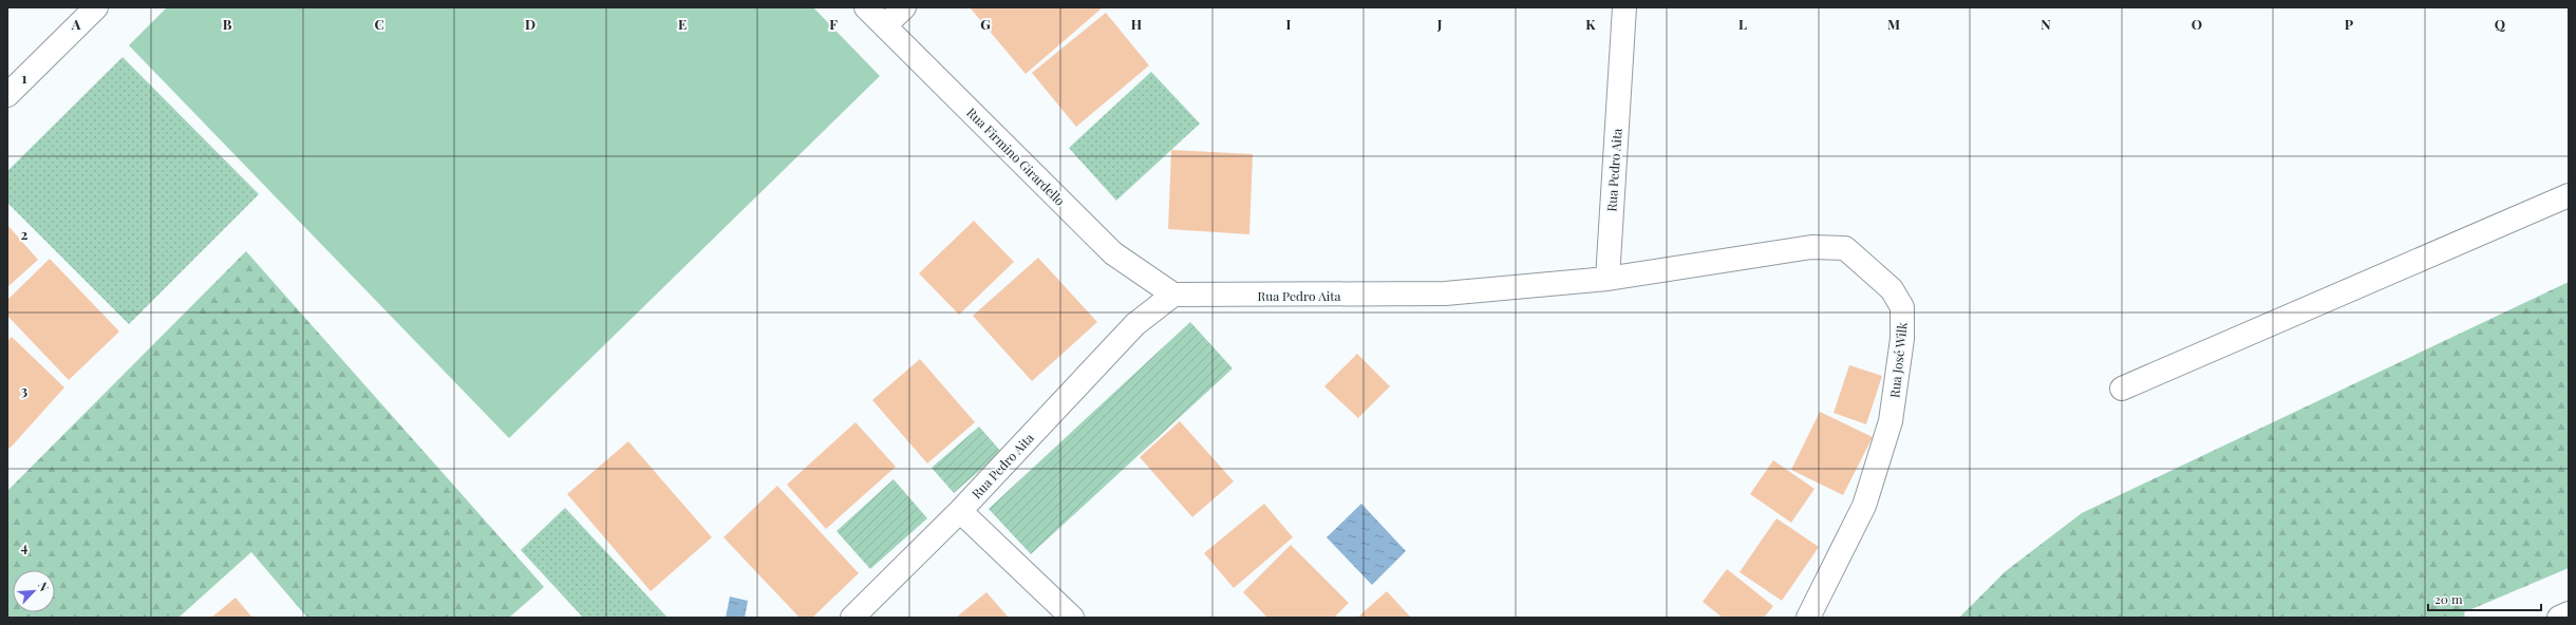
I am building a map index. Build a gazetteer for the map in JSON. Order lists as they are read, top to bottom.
{
  "streets": {
    "street": ["Rua Firmino Girardello", "Rua Pedro Aita", "Rua José Wilk"]
  },
  "crossings": [
    ["Rua Firmino Girardello", "Rua Pedro Aita"],
    ["Rua Pedro Aita", "Rua José Wilk"]
  ],
  "scale_bar": "20 m",
  "north": "top right",
  "grid": {
    "columns": [
      "A",
      "B",
      "C",
      "D",
      "E",
      "F",
      "G",
      "H",
      "I",
      "J",
      "K",
      "L",
      "M",
      "N",
      "O",
      "P",
      "Q"
    ],
    "rows": [
      "1",
      "2",
      "3",
      "4"
    ]
  }
}
